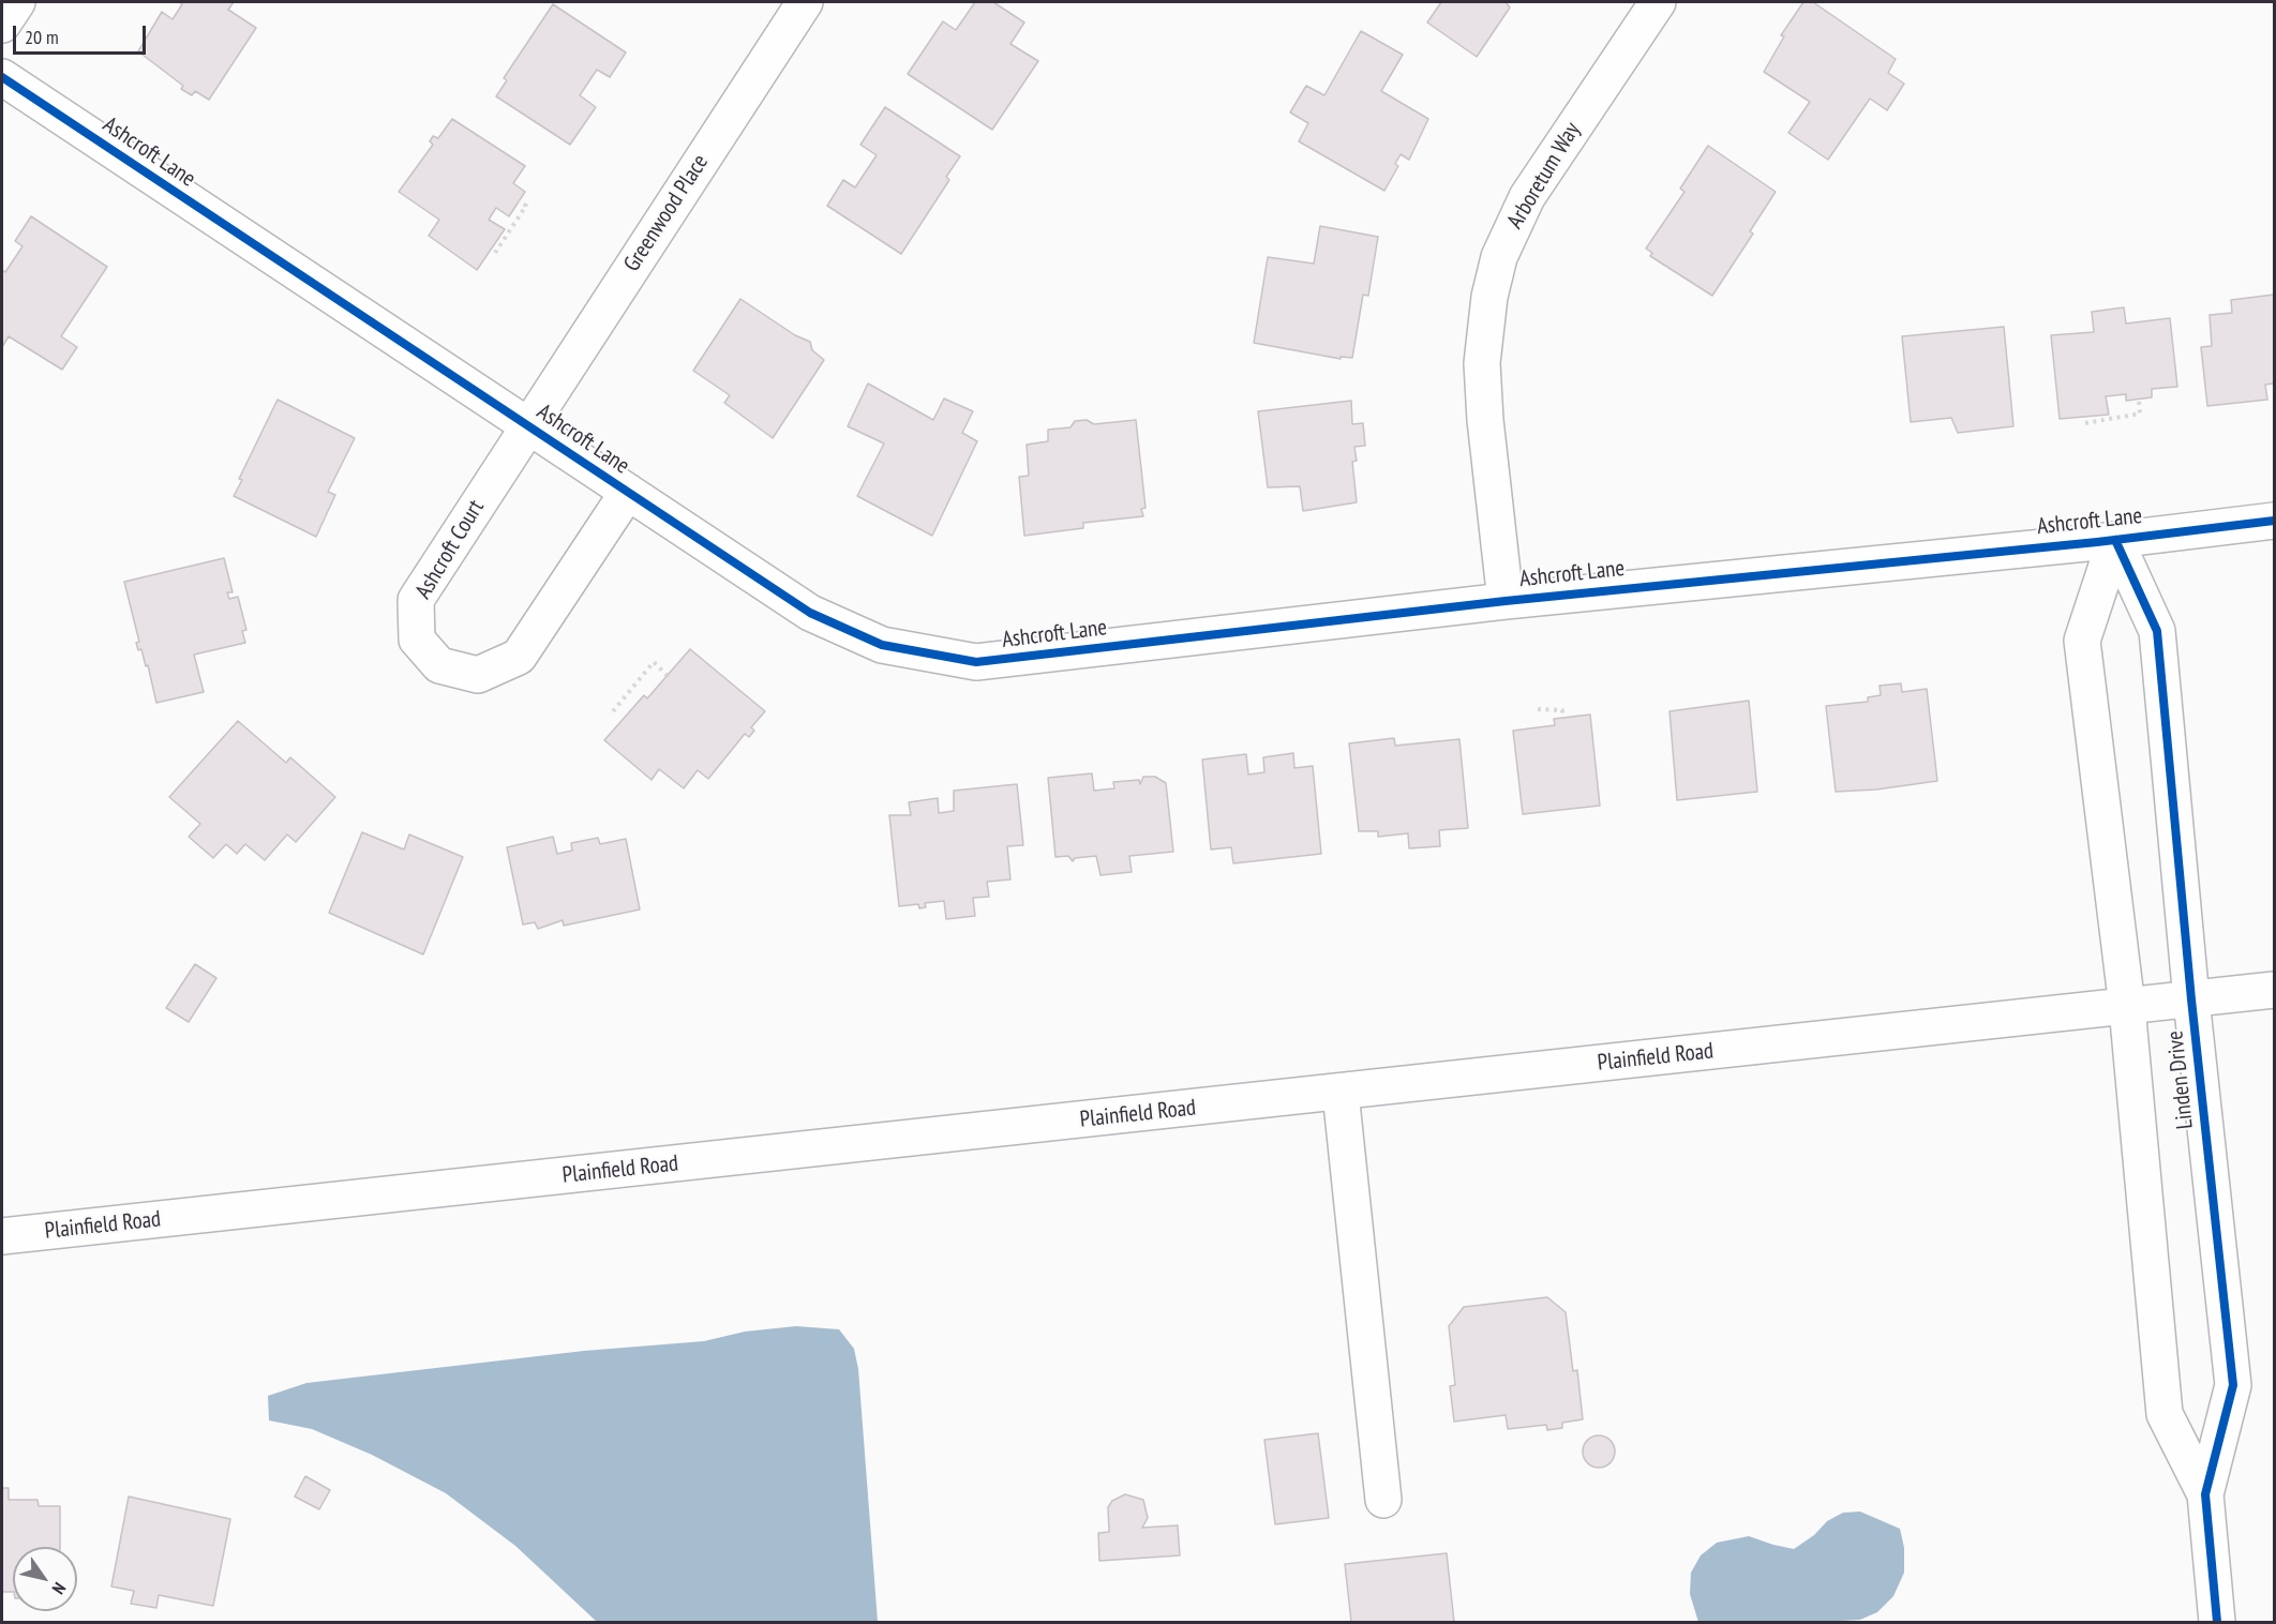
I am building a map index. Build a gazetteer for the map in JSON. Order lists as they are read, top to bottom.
{
  "streets": {
    "street": [
      "Ashcroft Lane",
      "Arboretum Way",
      "Greenwood Place",
      "Ashcroft Court",
      "Plainfield Road",
      "Linden Drive"
    ]
  },
  "crossings": [
    ["Ashcroft Lane", "Arboretum Way"],
    ["Ashcroft Lane", "Greenwood Place"],
    ["Ashcroft Lane", "Ashcroft Court"],
    ["Ashcroft Lane", "Linden Drive"],
    ["Greenwood Place", "Ashcroft Court"],
    ["Plainfield Road", "Linden Drive"]
  ],
  "scale_bar": "20 m",
  "north": "bottom right"
}
